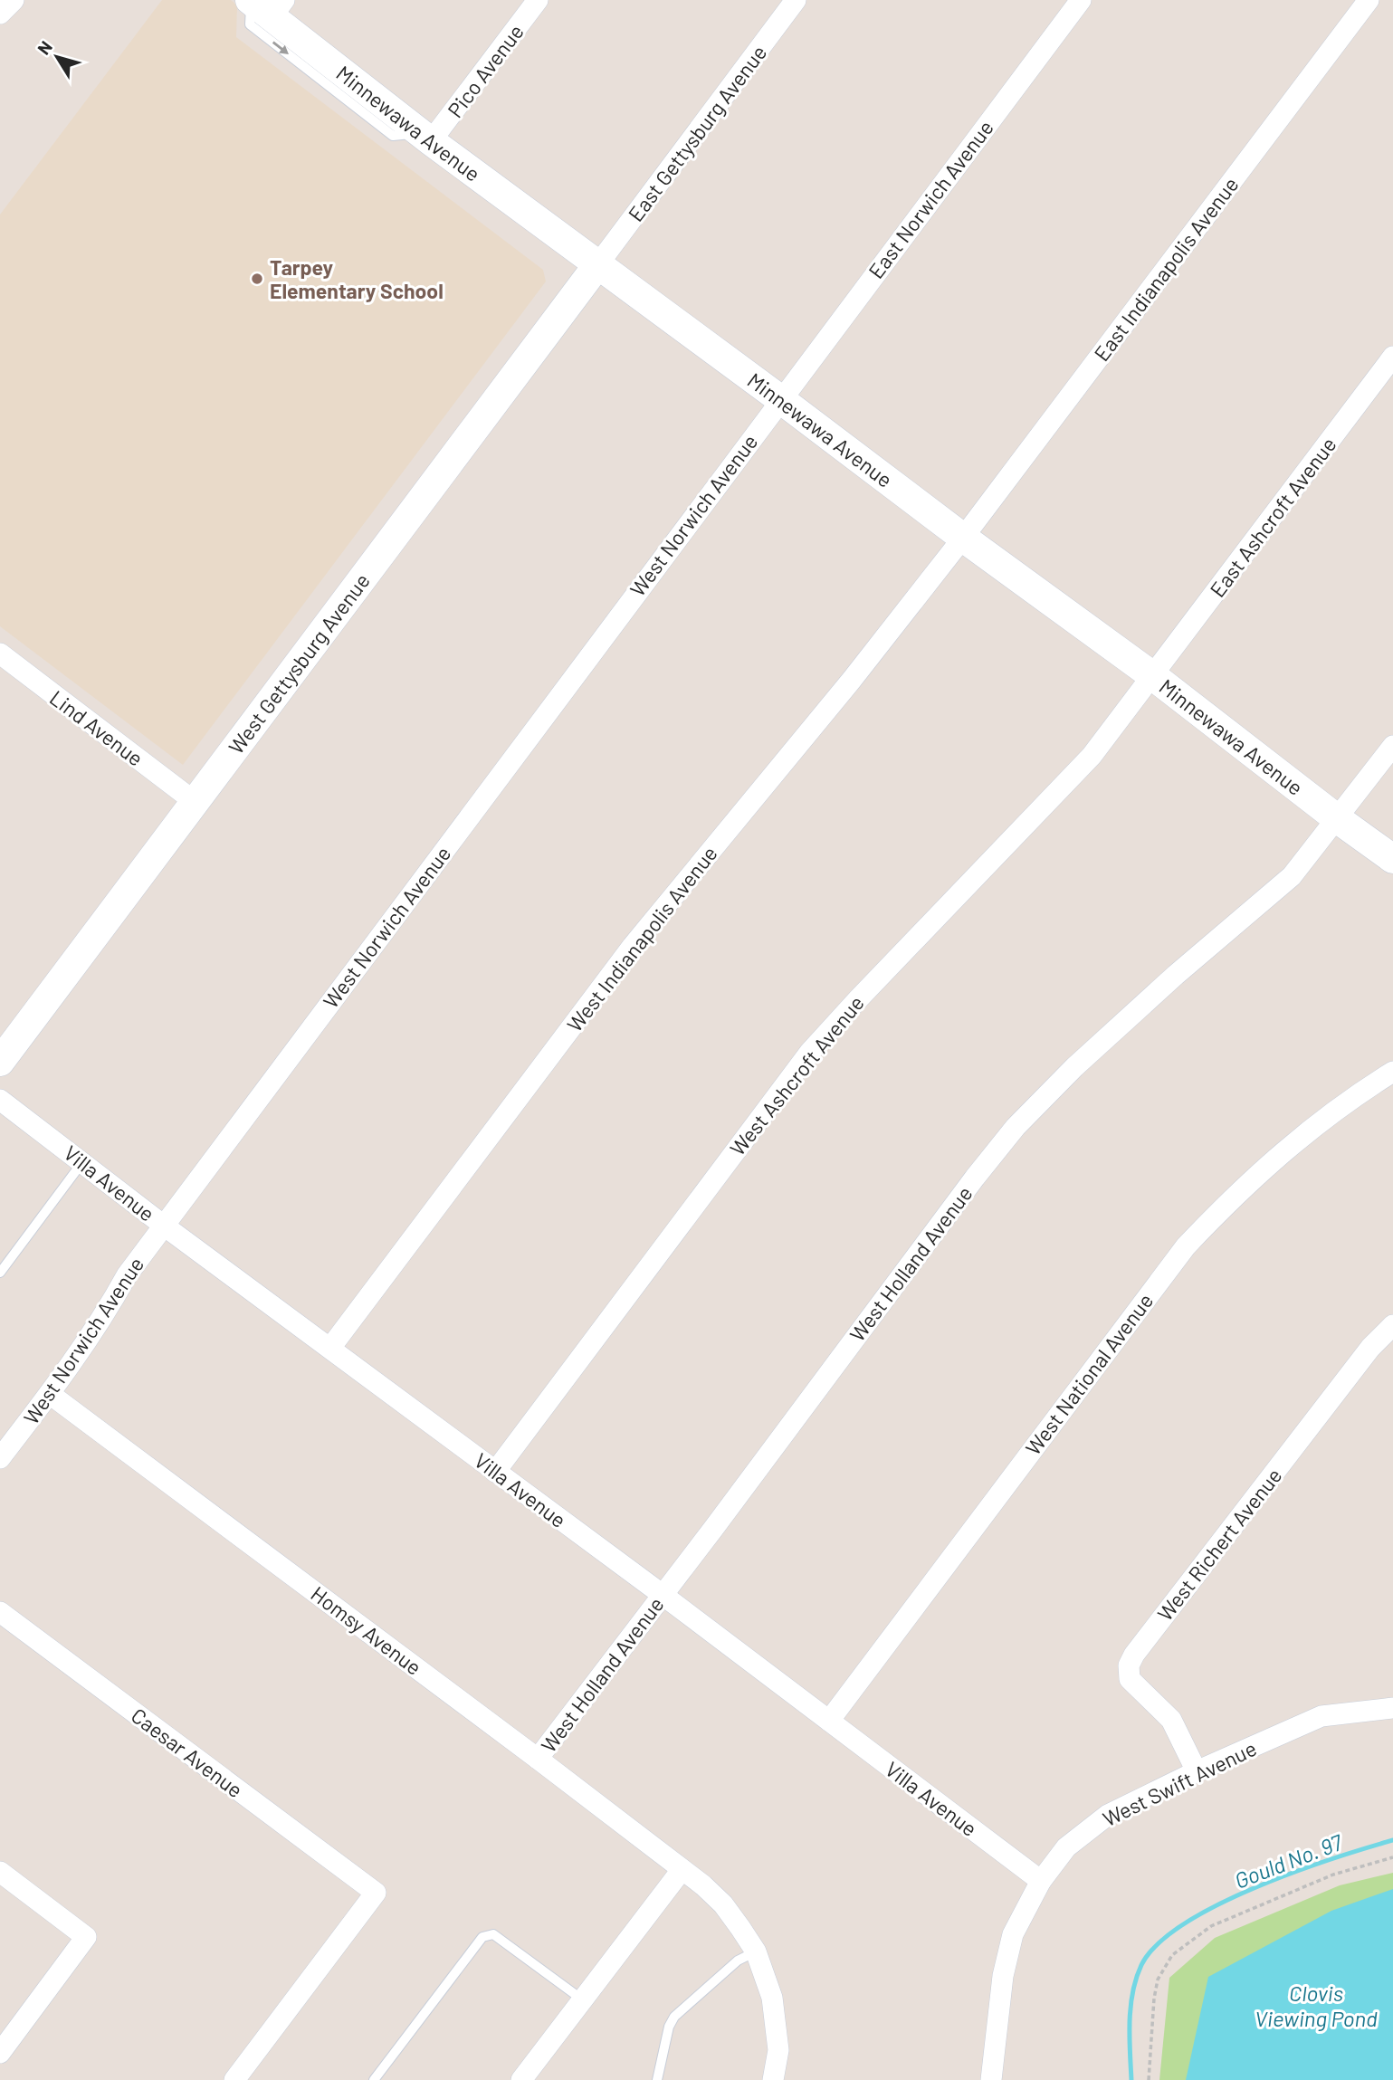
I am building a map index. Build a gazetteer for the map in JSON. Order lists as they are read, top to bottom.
{
  "streets": {
    "street": [
      "Pico Avenue",
      "Minnewawa Avenue",
      "East Gettysburg Avenue",
      "East Norwich Avenue",
      "East Indianapolis Avenue",
      "West Norwich Avenue",
      "East Ashcroft Avenue",
      "West Gettysburg Avenue",
      "Lind Avenue",
      "West Indianapolis Avenue",
      "West Ashcroft Avenue",
      "Villa Avenue",
      "West Holland Avenue",
      "West National Avenue",
      "West Richert Avenue",
      "Homsy Avenue",
      "Caesar Avenue",
      "West Swift Avenue"
    ]
  },
  "crossings": [
    ["Pico Avenue", "Minnewawa Avenue"],
    ["Minnewawa Avenue", "East Gettysburg Avenue"],
    ["Minnewawa Avenue", "East Norwich Avenue"],
    ["Minnewawa Avenue", "East Indianapolis Avenue"],
    ["Minnewawa Avenue", "West Norwich Avenue"],
    ["Minnewawa Avenue", "East Ashcroft Avenue"],
    ["Minnewawa Avenue", "West Gettysburg Avenue"],
    ["Minnewawa Avenue", "West Indianapolis Avenue"],
    ["Minnewawa Avenue", "West Ashcroft Avenue"],
    ["Minnewawa Avenue", "West Holland Avenue"],
    ["East Gettysburg Avenue", "West Gettysburg Avenue"],
    ["East Norwich Avenue", "West Norwich Avenue"],
    ["East Indianapolis Avenue", "West Indianapolis Avenue"],
    ["West Norwich Avenue", "Villa Avenue"],
    ["West Norwich Avenue", "Homsy Avenue"],
    ["East Ashcroft Avenue", "West Ashcroft Avenue"],
    ["West Gettysburg Avenue", "Lind Avenue"],
    ["West Indianapolis Avenue", "Villa Avenue"],
    ["West Ashcroft Avenue", "Villa Avenue"],
    ["Villa Avenue", "West Holland Avenue"],
    ["Villa Avenue", "West National Avenue"],
    ["Villa Avenue", "West Swift Avenue"],
    ["West Holland Avenue", "Homsy Avenue"],
    ["West Richert Avenue", "West Swift Avenue"]
  ],
  "water": ["Gould No. 97", "Clovis Viewing Pond"],
  "places": ["Tarpey Elementary School"],
  "north": "top left"
}
